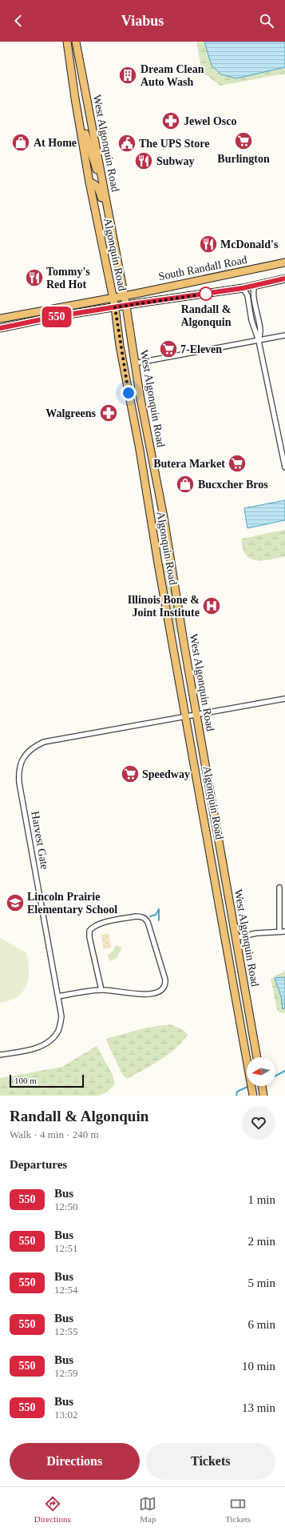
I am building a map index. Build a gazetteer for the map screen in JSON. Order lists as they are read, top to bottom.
{
  "streets": {
    "main road": ["West Algonquin Road", "Algonquin Road", "South Randall Road"],
    "street": ["Harvest Gate"]
  },
  "crossings": [
    ["West Algonquin Road", "South Randall Road"],
    ["West Algonquin Road", "Harvest Gate"],
    ["Algonquin Road", "South Randall Road"],
    ["Algonquin Road", "Harvest Gate"]
  ],
  "places": {
    "building": ["Dream Clean Auto Wash"],
    "pharmacy": ["Jewel Osco", "Walgreens"],
    "supermarket": [
      "Burlington",
      "7-Eleven",
      "Butera Market",
      "Speedway"
    ],
    "shop": ["At Home", "Bucxcher Bros"],
    "public building": ["The UPS Store"],
    "restaurant": ["Subway", "McDonald's", "Tommy's Red Hot"],
    "other": ["Randall & Algonquin"],
    "hospital": ["Illinois Bone & Joint Institute"],
    "school or university": ["Lincoln Prairie Elementary School"]
  },
  "lines": ["bus line 550"],
  "scale_bar": "100 m",
  "north": "left",
  "page": {
    "header": "Viabus",
    "on_map": "550",
    "scale": "100 m",
    "heading": [
      ["Randall & Algonquin", "Walk · 4 min · 240 m"],
      "Departures"
    ],
    "list": [
      {
        "mark": "550",
        "name": "Bus",
        "note": "12:50",
        "value": "1 min"
      },
      {
        "mark": "550",
        "name": "Bus",
        "note": "12:51",
        "value": "2 min"
      },
      {
        "mark": "550",
        "name": "Bus",
        "note": "12:54",
        "value": "5 min"
      },
      {
        "mark": "550",
        "name": "Bus",
        "note": "12:55",
        "value": "6 min"
      },
      {
        "mark": "550",
        "name": "Bus",
        "note": "12:59",
        "value": "10 min"
      },
      {
        "mark": "550",
        "name": "Bus",
        "note": "13:02",
        "value": "13 min"
      }
    ],
    "buttons": ["Directions", "Tickets"],
    "tabs": ["Directions", "Map", "Tickets"]
  }
}
